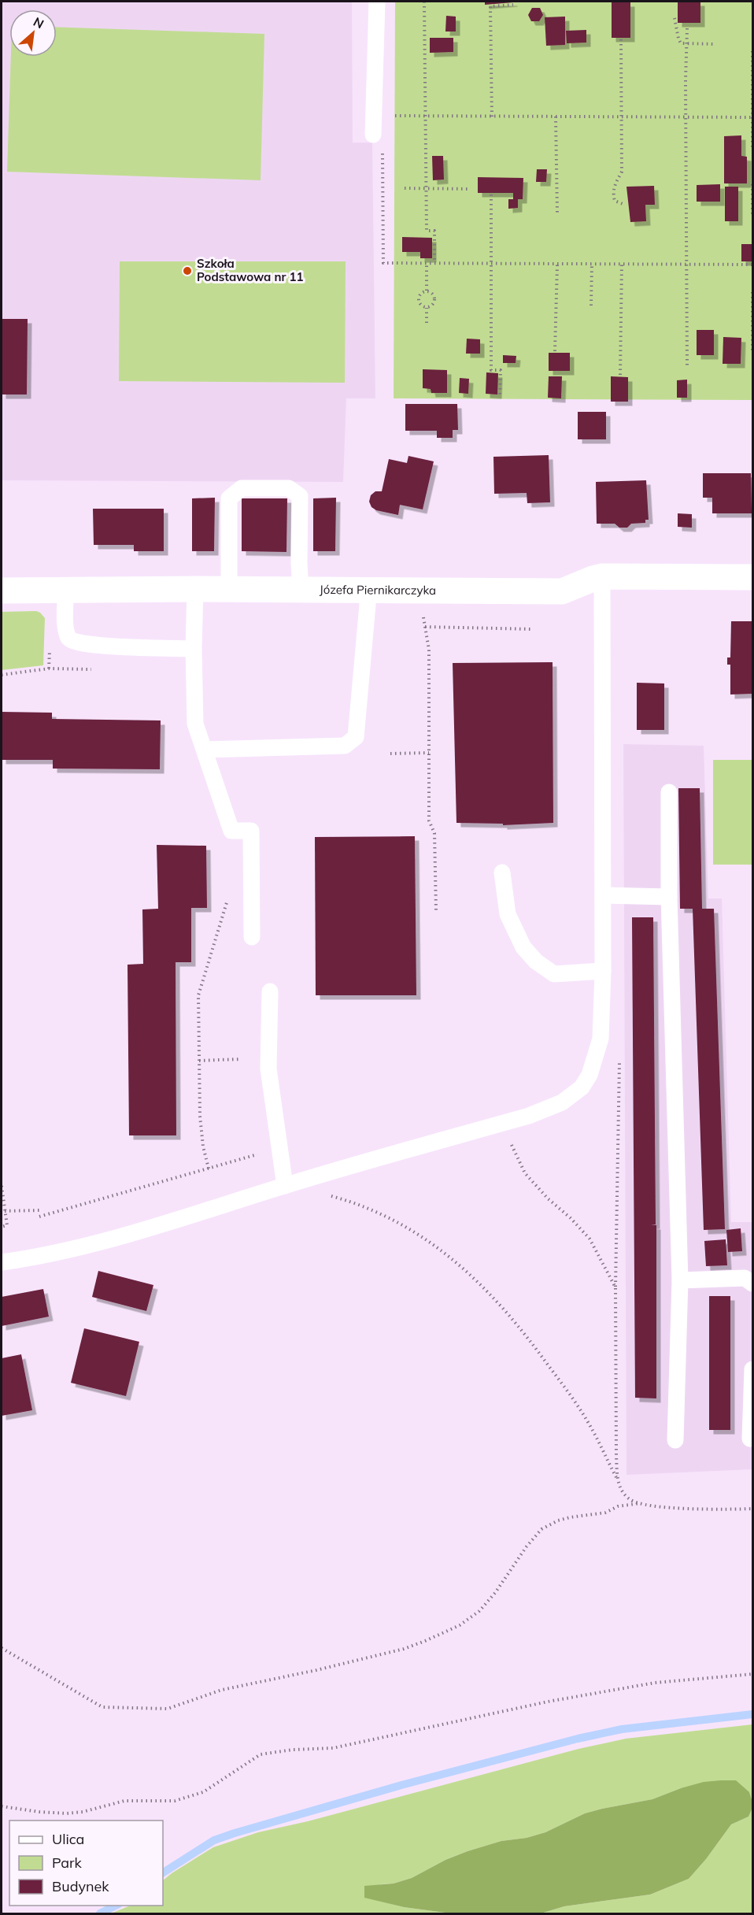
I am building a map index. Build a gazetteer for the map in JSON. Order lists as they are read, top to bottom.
{
  "streets": {
    "street": ["Józefa Piernikarczyka"]
  },
  "places": ["Szkoła Podstawowa nr 11"],
  "legend": ["Ulica", "Park", "Budynek"],
  "north": "top right"
}
